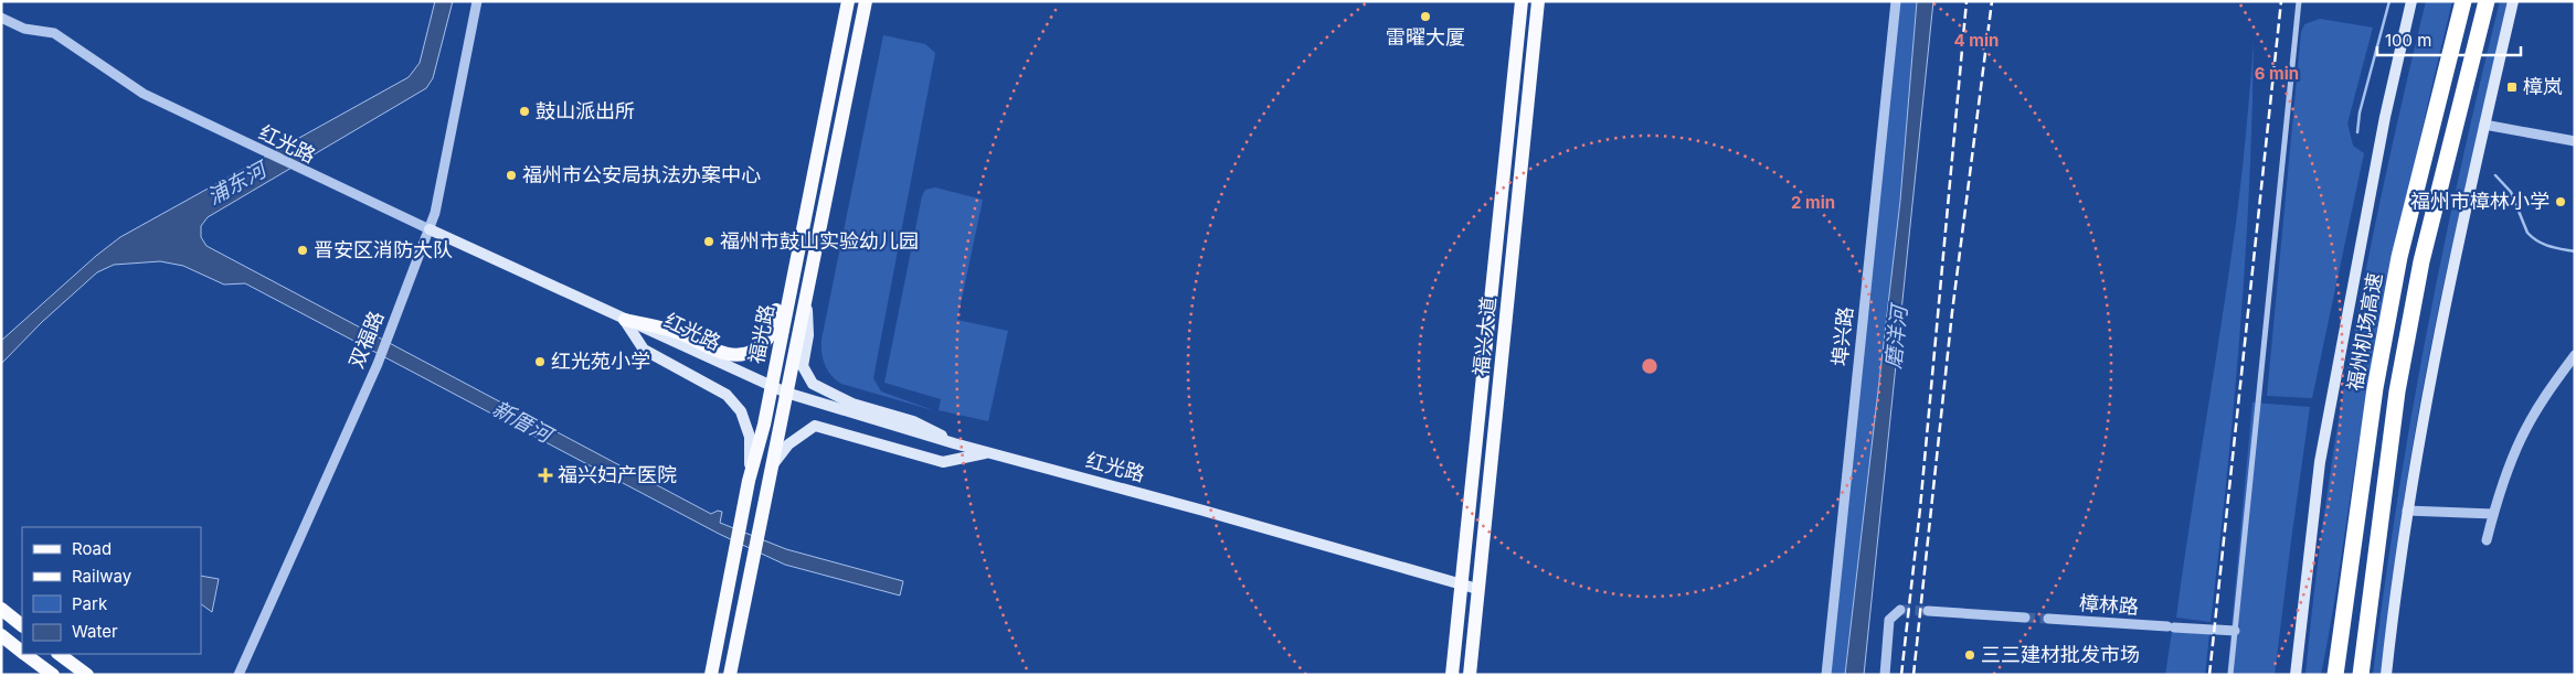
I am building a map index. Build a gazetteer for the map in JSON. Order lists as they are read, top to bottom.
{
  "streets": {
    "highway": ["福州机场高速"],
    "main road": ["红光路", "福光路", "福兴大道"],
    "street": ["埠兴路", "双福路", "樟林路"]
  },
  "crossings": [
    ["红光路", "福光路"],
    ["红光路", "福兴大道"],
    ["红光路", "双福路"]
  ],
  "water": ["浦东河", "磨洋河", "新厝河"],
  "places": {
    "other": [
      "雷曜大厦",
      "鼓山派出所",
      "福州市公安局执法办案中心",
      "福州市樟林小学",
      "福州市鼓山实验幼儿园",
      "晋安区消防大队",
      "红光苑小学",
      "三三建材批发市场"
    ],
    "transit": ["樟岚"],
    "health": ["福兴妇产医院"]
  },
  "legend": [
    "Road",
    "Railway",
    "Park",
    "Water"
  ],
  "scale_bar": "100 m",
  "rings": ["4 min", "6 min", "2 min"]
}
